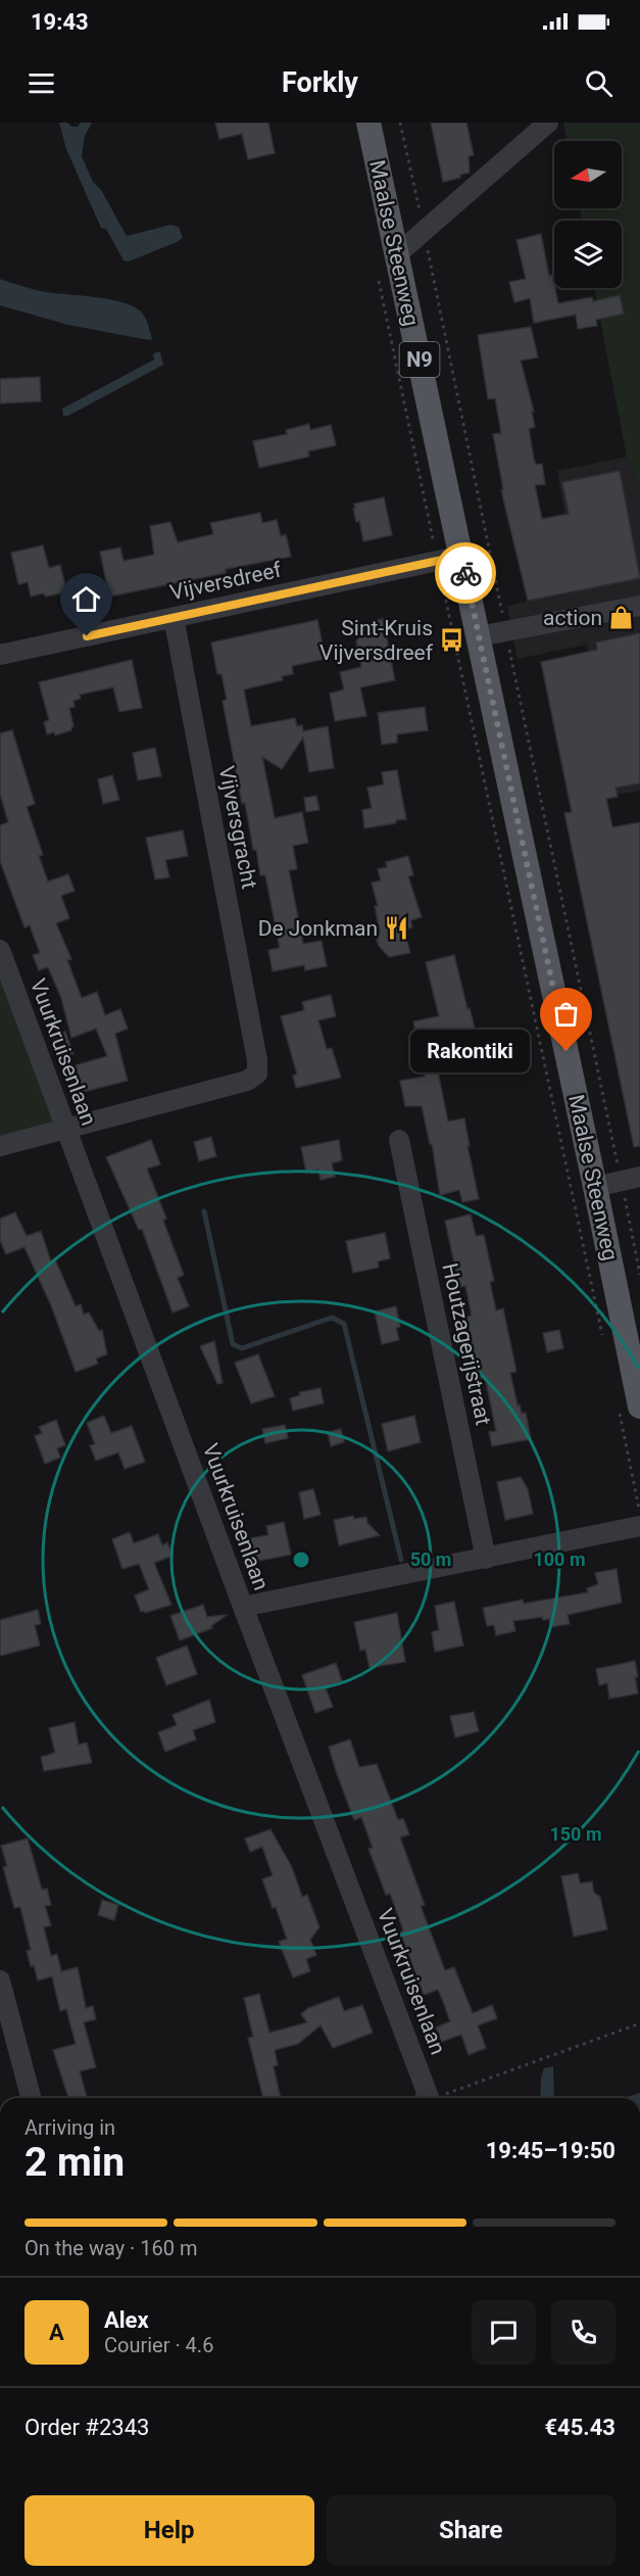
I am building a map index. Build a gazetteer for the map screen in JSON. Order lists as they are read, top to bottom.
{
  "streets": {
    "main road": ["Maalse Steenweg", "N9"],
    "street": [
      "Vijversdreef",
      "Vijversgracht",
      "Vuurkruisenlaan",
      "Houtzagerijstraat"
    ]
  },
  "crossings": [
    ["Maalse Steenweg", "Vijversdreef"],
    ["Vijversdreef", "Vijversgracht"],
    ["Vijversgracht", "Vuurkruisenlaan"]
  ],
  "places": {
    "shop": ["action"],
    "bus stop": ["Sint-Kruis Vijversdreef"],
    "restaurant": ["De Jonkman"],
    "other": ["Rakontiki"]
  },
  "north": "left",
  "page": {
    "status": "19:43",
    "header": "Forkly",
    "bubble": "Rakontiki",
    "heading": ["2 min", "Arriving in", "19:45–19:50"],
    "panel": [
      "Alex",
      "Courier · 4.6",
      "Order #2343",
      "€45.43"
    ],
    "bar": "On the way · 160 m",
    "round": "A",
    "buttons": ["Help", "Share"]
  },
  "rings": ["50 m", "100 m", "150 m"]
}
